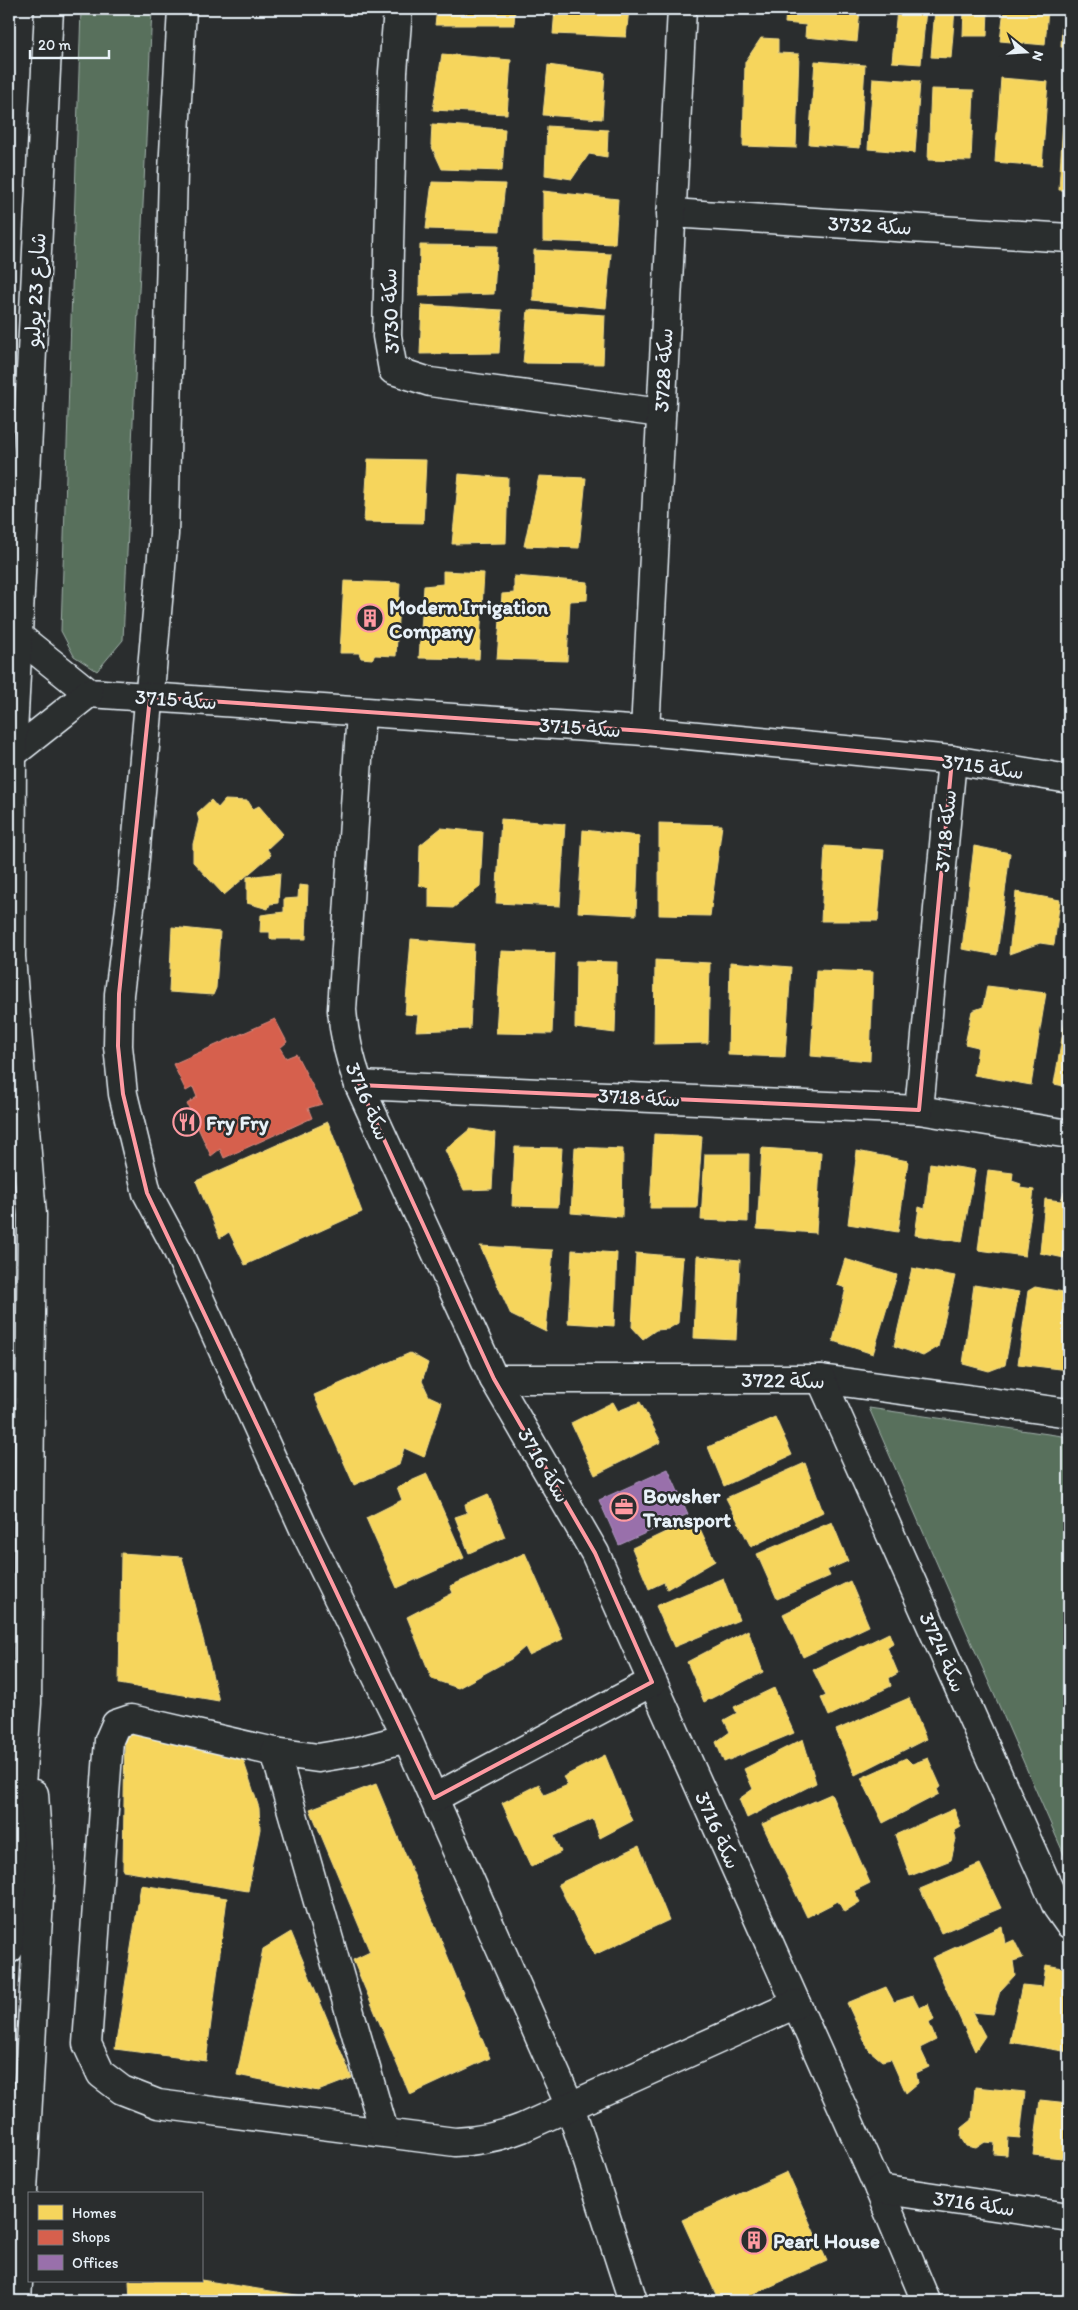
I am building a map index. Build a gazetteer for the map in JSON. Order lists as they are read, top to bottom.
{
  "streets": {
    "street": [
      "سكة 3732",
      "شارع 23 يوليو",
      "سكة 3730",
      "سكة 3728",
      "سكة 3715",
      "سكة 3718",
      "سكة 3716",
      "سكة 3722",
      "سكة 3724"
    ]
  },
  "crossings": [
    ["سكة 3732", "سكة 3728"],
    ["سكة 3730", "سكة 3728"],
    ["سكة 3728", "سكة 3715"],
    ["سكة 3715", "سكة 3718"],
    ["سكة 3715", "سكة 3716"],
    ["سكة 3718", "سكة 3716"],
    ["سكة 3716", "سكة 3722"],
    ["سكة 3722", "سكة 3724"]
  ],
  "places": {
    "building": ["Modern Irrigation Company", "Pearl House"],
    "restaurant": ["Fry Fry"],
    "office": ["Bowsher Transport"]
  },
  "legend": ["Homes", "Shops", "Offices"],
  "scale_bar": "20 m",
  "north": "right"
}
